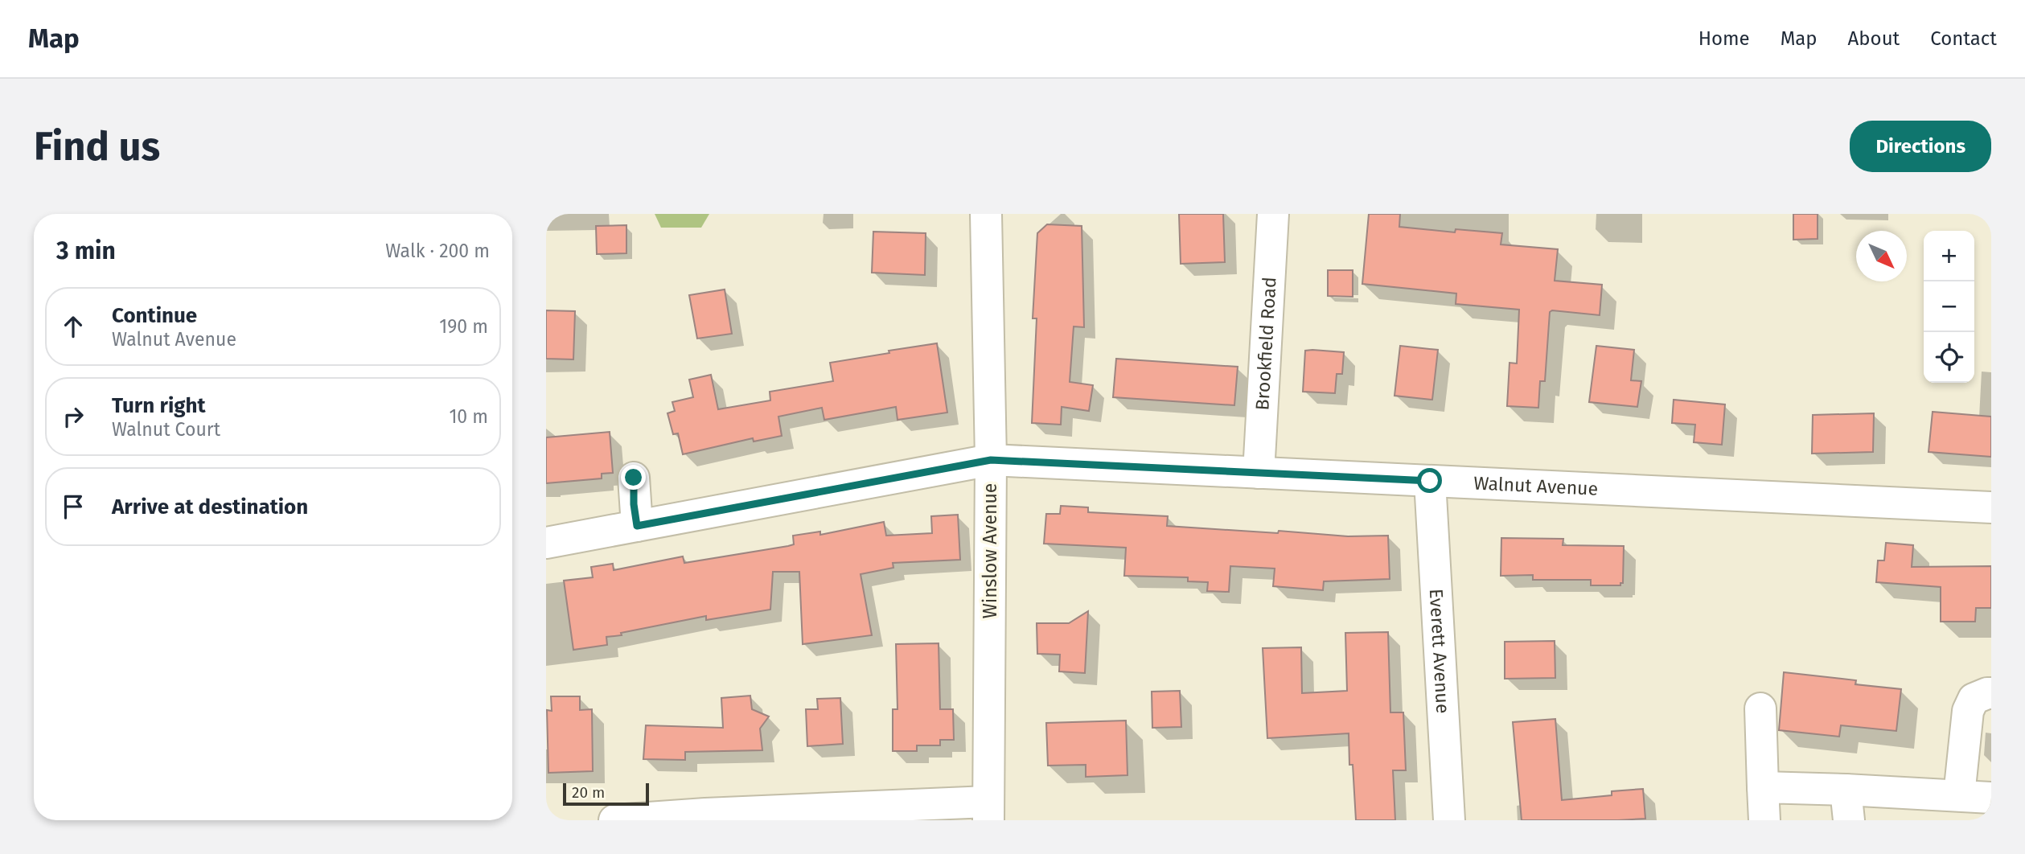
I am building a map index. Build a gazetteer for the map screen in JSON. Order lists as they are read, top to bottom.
{
  "streets": {
    "street": [
      "Brookfield Road",
      "Walnut Avenue",
      "Winslow Avenue",
      "Everett Avenue"
    ]
  },
  "crossings": [
    ["Brookfield Road", "Walnut Avenue"],
    ["Walnut Avenue", "Winslow Avenue"],
    ["Walnut Avenue", "Everett Avenue"]
  ],
  "scale_bar": "20 m",
  "north": "bottom right",
  "page": {
    "header": "Map",
    "nav": [
      "Home",
      "Map",
      "About",
      "Contact"
    ],
    "buttons": "Directions",
    "title": "Find us",
    "heading": ["3 min", "Walk · 200 m"],
    "map_buttons": ["+", "−"],
    "list": [
      ["Continue", "Walnut Avenue", "190 m"],
      ["Turn right", "Walnut Court", "10 m"],
      "Arrive at destination"
    ],
    "scale": "20 m"
  }
}
